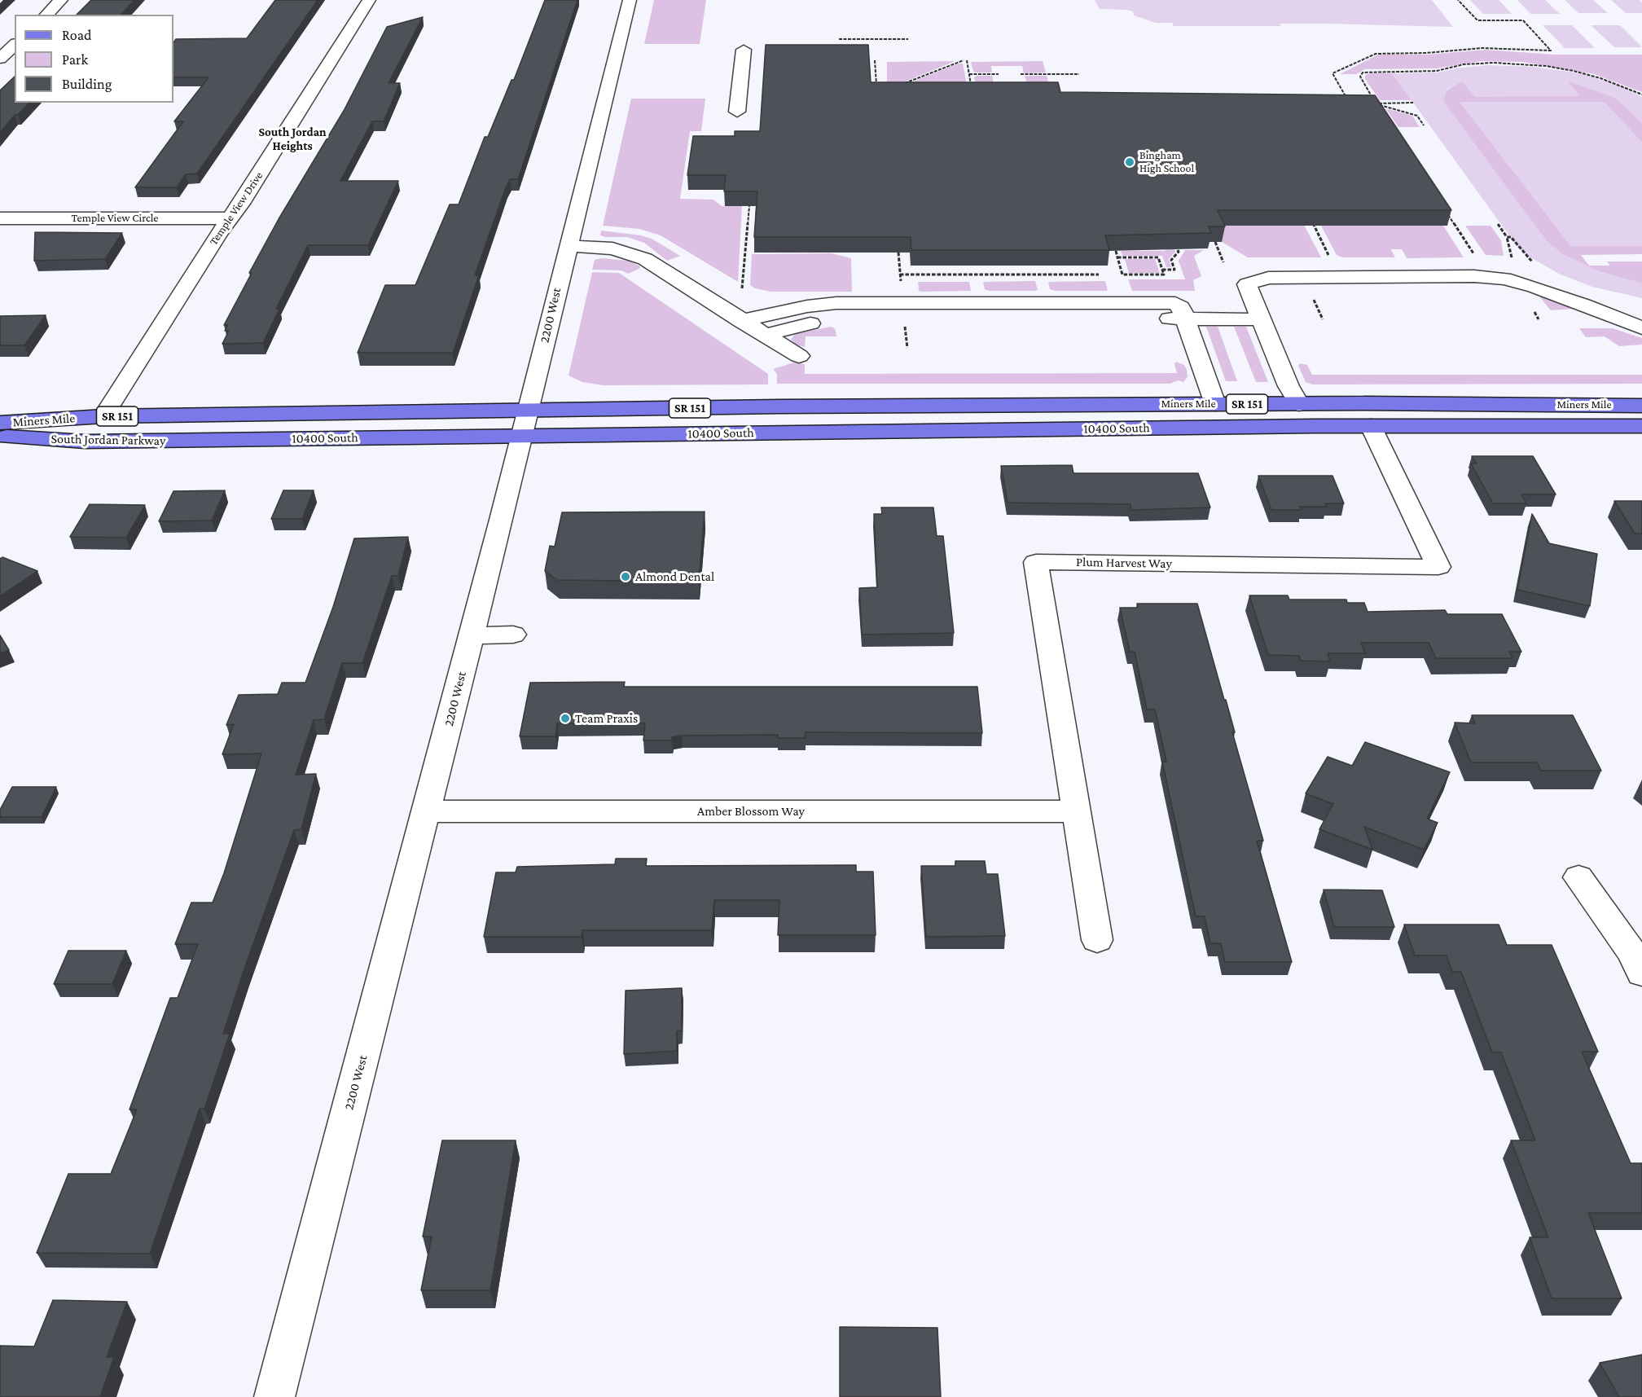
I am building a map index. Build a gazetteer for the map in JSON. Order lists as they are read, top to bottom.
{
  "streets": {
    "main road": [
      "Miners Mile",
      "SR 151",
      "10400 South",
      "South Jordan Parkway"
    ],
    "street": [
      "Temple View Drive",
      "Temple View Circle",
      "2200 West",
      "Plum Harvest Way",
      "Amber Blossom Way"
    ]
  },
  "crossings": [
    ["Temple View Drive", "Temple View Circle"],
    ["Temple View Drive", "Miners Mile"],
    ["2200 West", "10400 South"],
    ["2200 West", "Amber Blossom Way"],
    ["Miners Mile", "10400 South"],
    ["Miners Mile", "Plum Harvest Way"],
    ["10400 South", "South Jordan Parkway"],
    ["Plum Harvest Way", "Amber Blossom Way"]
  ],
  "districts": ["South Jordan Heights"],
  "places": ["Bingham High School", "Almond Dental", "Team Praxis"],
  "legend": ["Road", "Park", "Building"]
}
